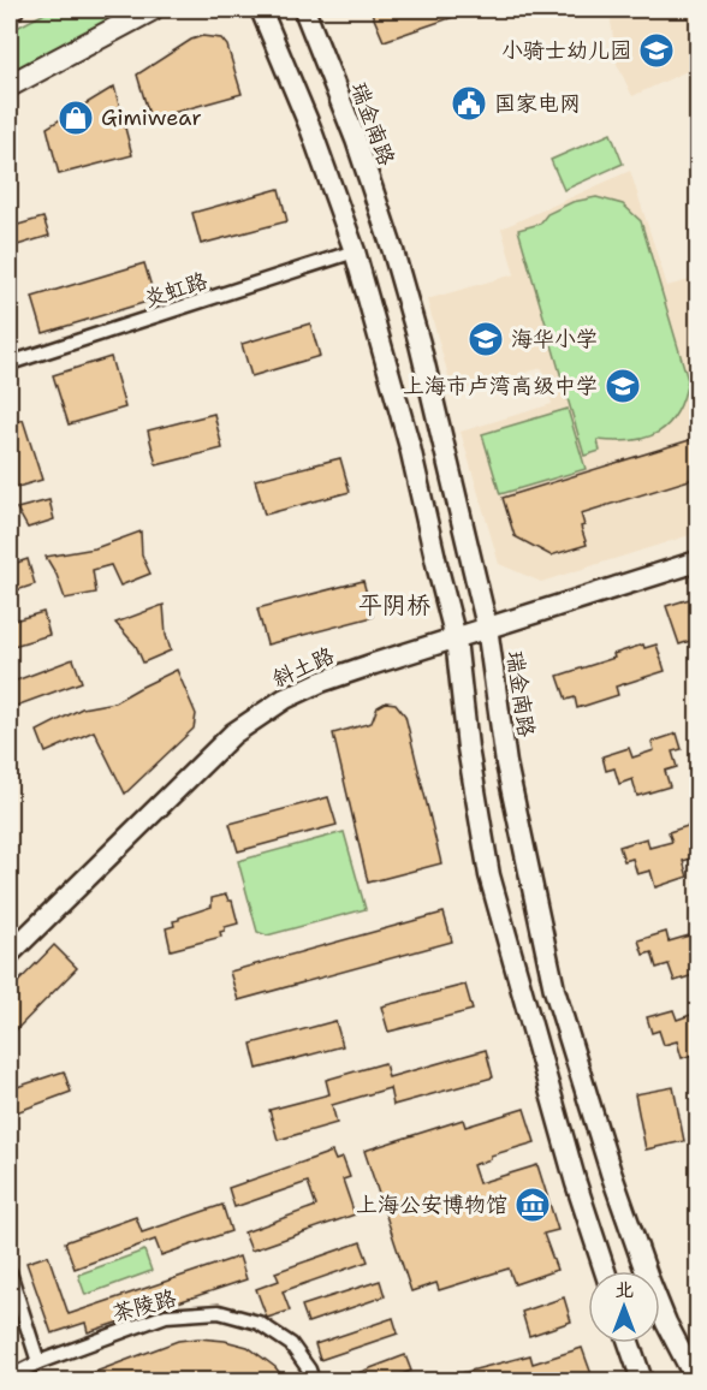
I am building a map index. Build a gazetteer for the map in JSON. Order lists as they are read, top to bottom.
{
  "streets": {
    "main road": ["瑞金南路", "斜土路"],
    "street": ["炎虹路", "茶陵路"]
  },
  "crossings": [
    ["瑞金南路", "斜土路"]
  ],
  "districts": ["平阴桥"],
  "places": {
    "school or university": ["小骑士幼儿园", "海华小学", "上海市卢湾高级中学"],
    "public building": ["国家电网"],
    "shop": ["Gimiwear"],
    "museum": ["上海公安博物馆"]
  },
  "north": "top"
}
